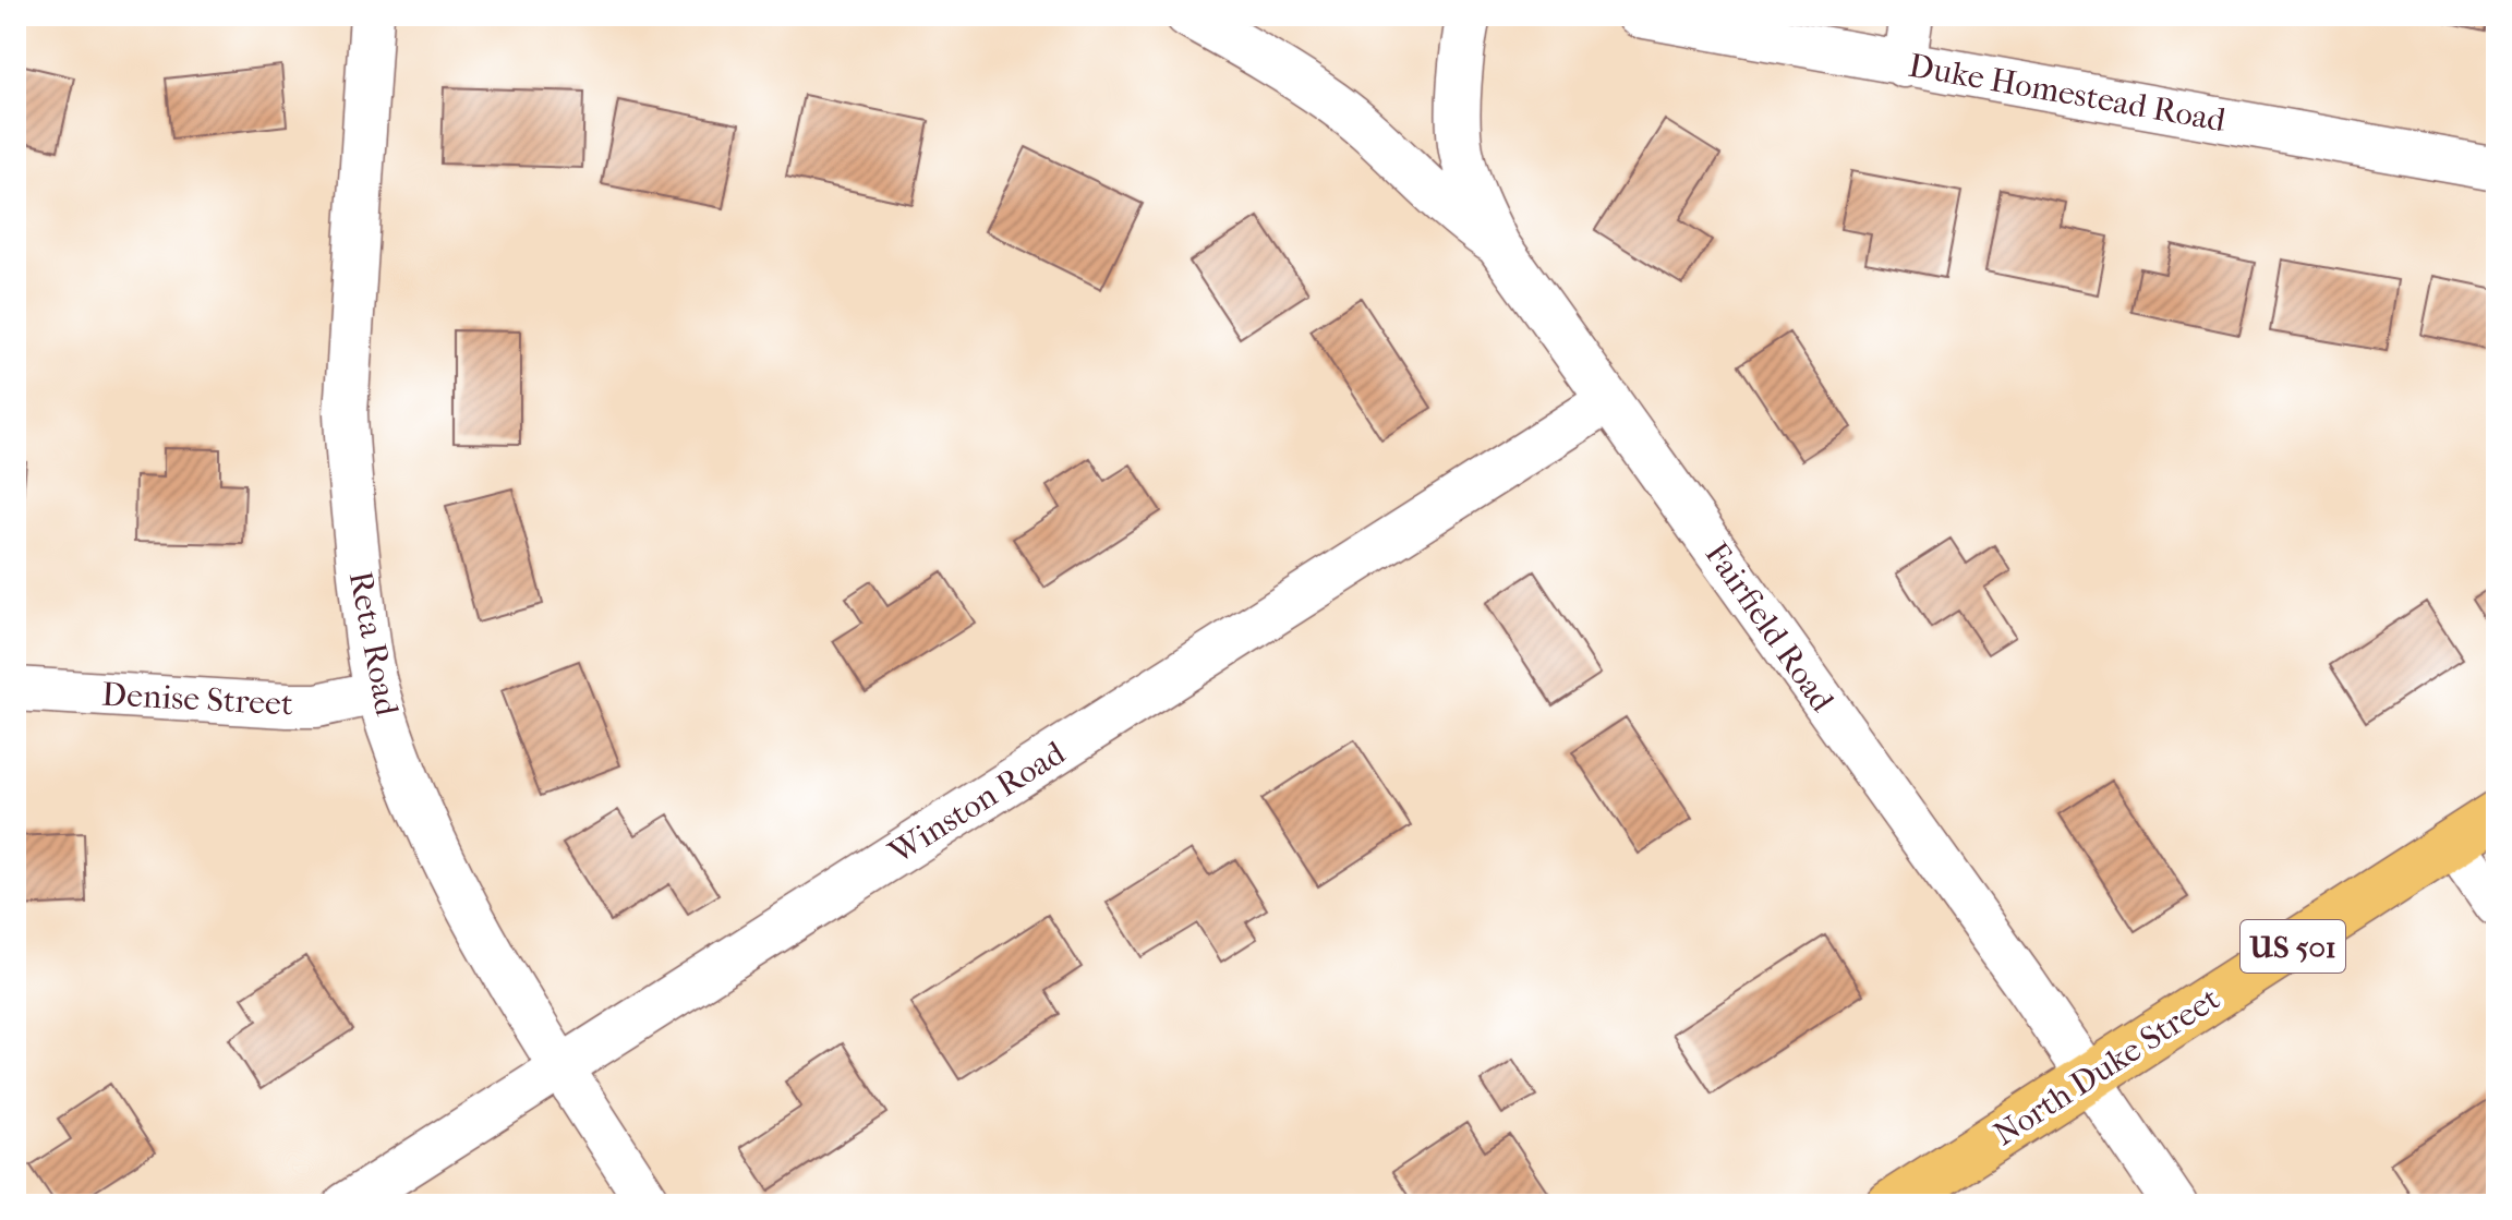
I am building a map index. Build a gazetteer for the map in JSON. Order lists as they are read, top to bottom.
{
  "streets": {
    "highway": ["US 501", "North Duke Street"],
    "street": [
      "Duke Homestead Road",
      "Fairfield Road",
      "Reta Road",
      "Denise Street",
      "Winston Road"
    ]
  },
  "crossings": [
    ["Fairfield Road", "Winston Road"],
    ["Fairfield Road", "North Duke Street"],
    ["Reta Road", "Denise Street"],
    ["Reta Road", "Winston Road"]
  ]
}
